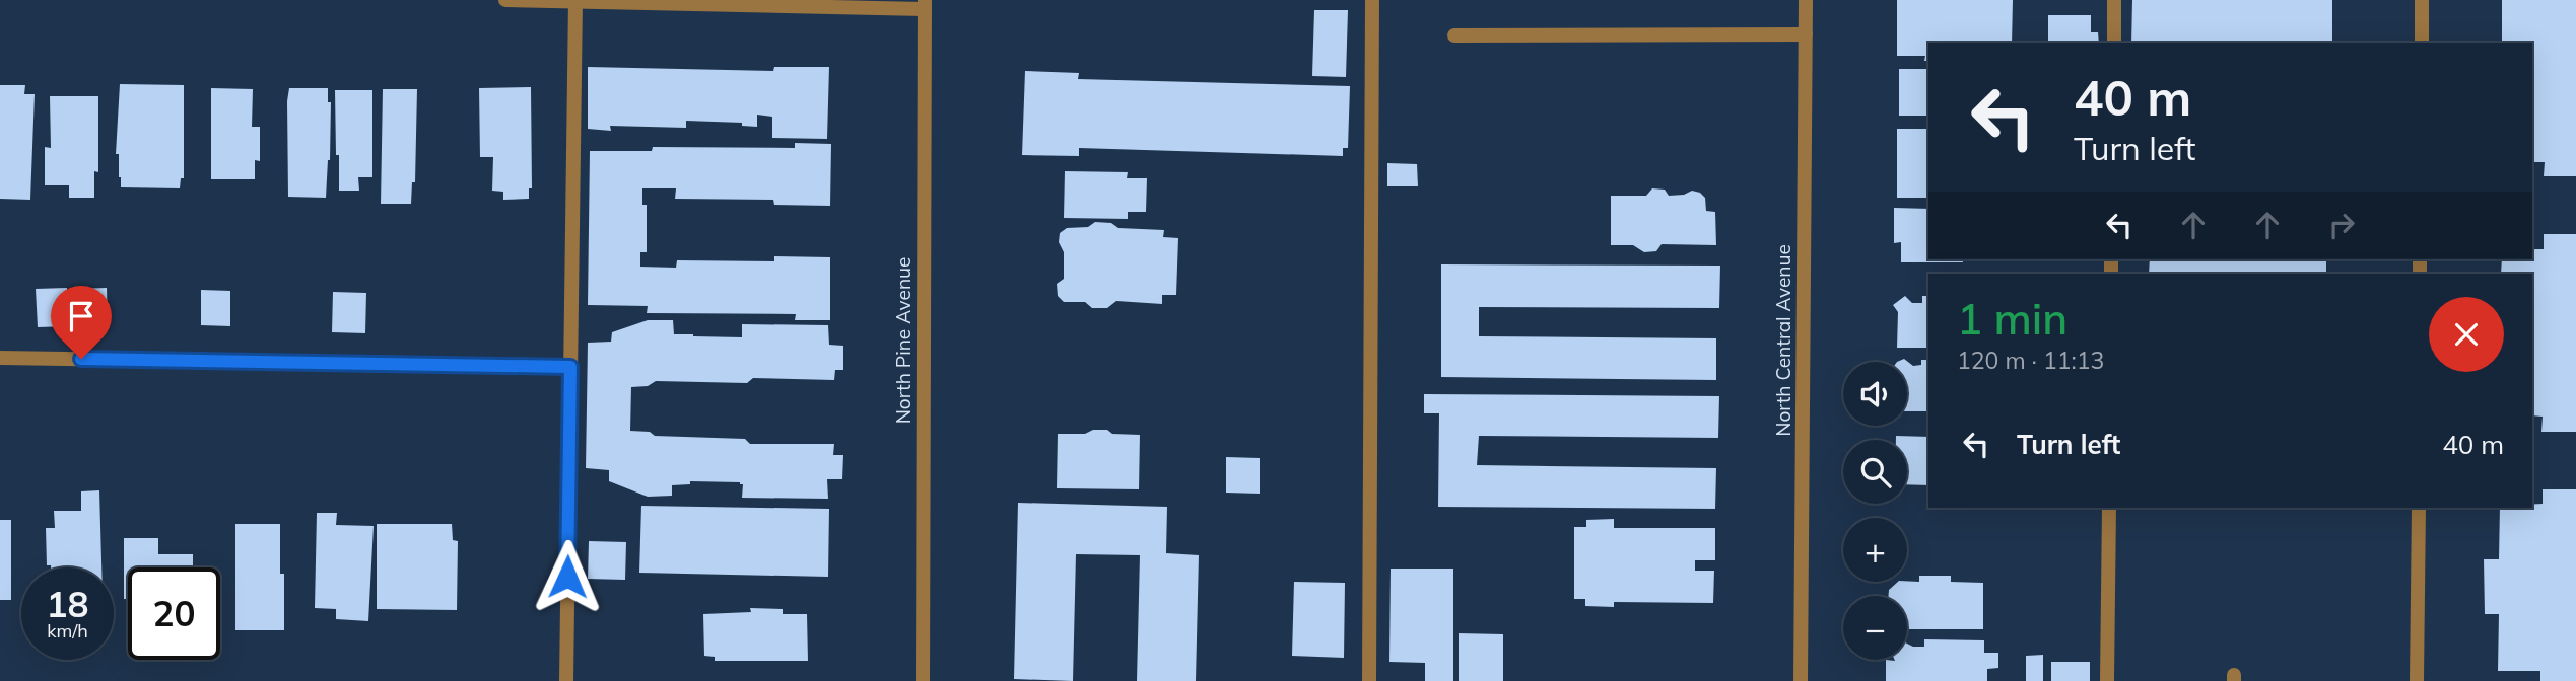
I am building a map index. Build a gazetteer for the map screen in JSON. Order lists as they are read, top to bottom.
{
  "streets": {
    "street": ["North Pine Avenue", "North Central Avenue"]
  },
  "page": {
    "turn": ["40 m", "Turn left"],
    "heading": ["1 min", "120 m · 11:13"],
    "map_buttons": ["+", "−"],
    "list": [
      {
        "name": "Turn left",
        "value": "40 m"
      }
    ],
    "speed": "18 km/h",
    "limit": "20"
  }
}
